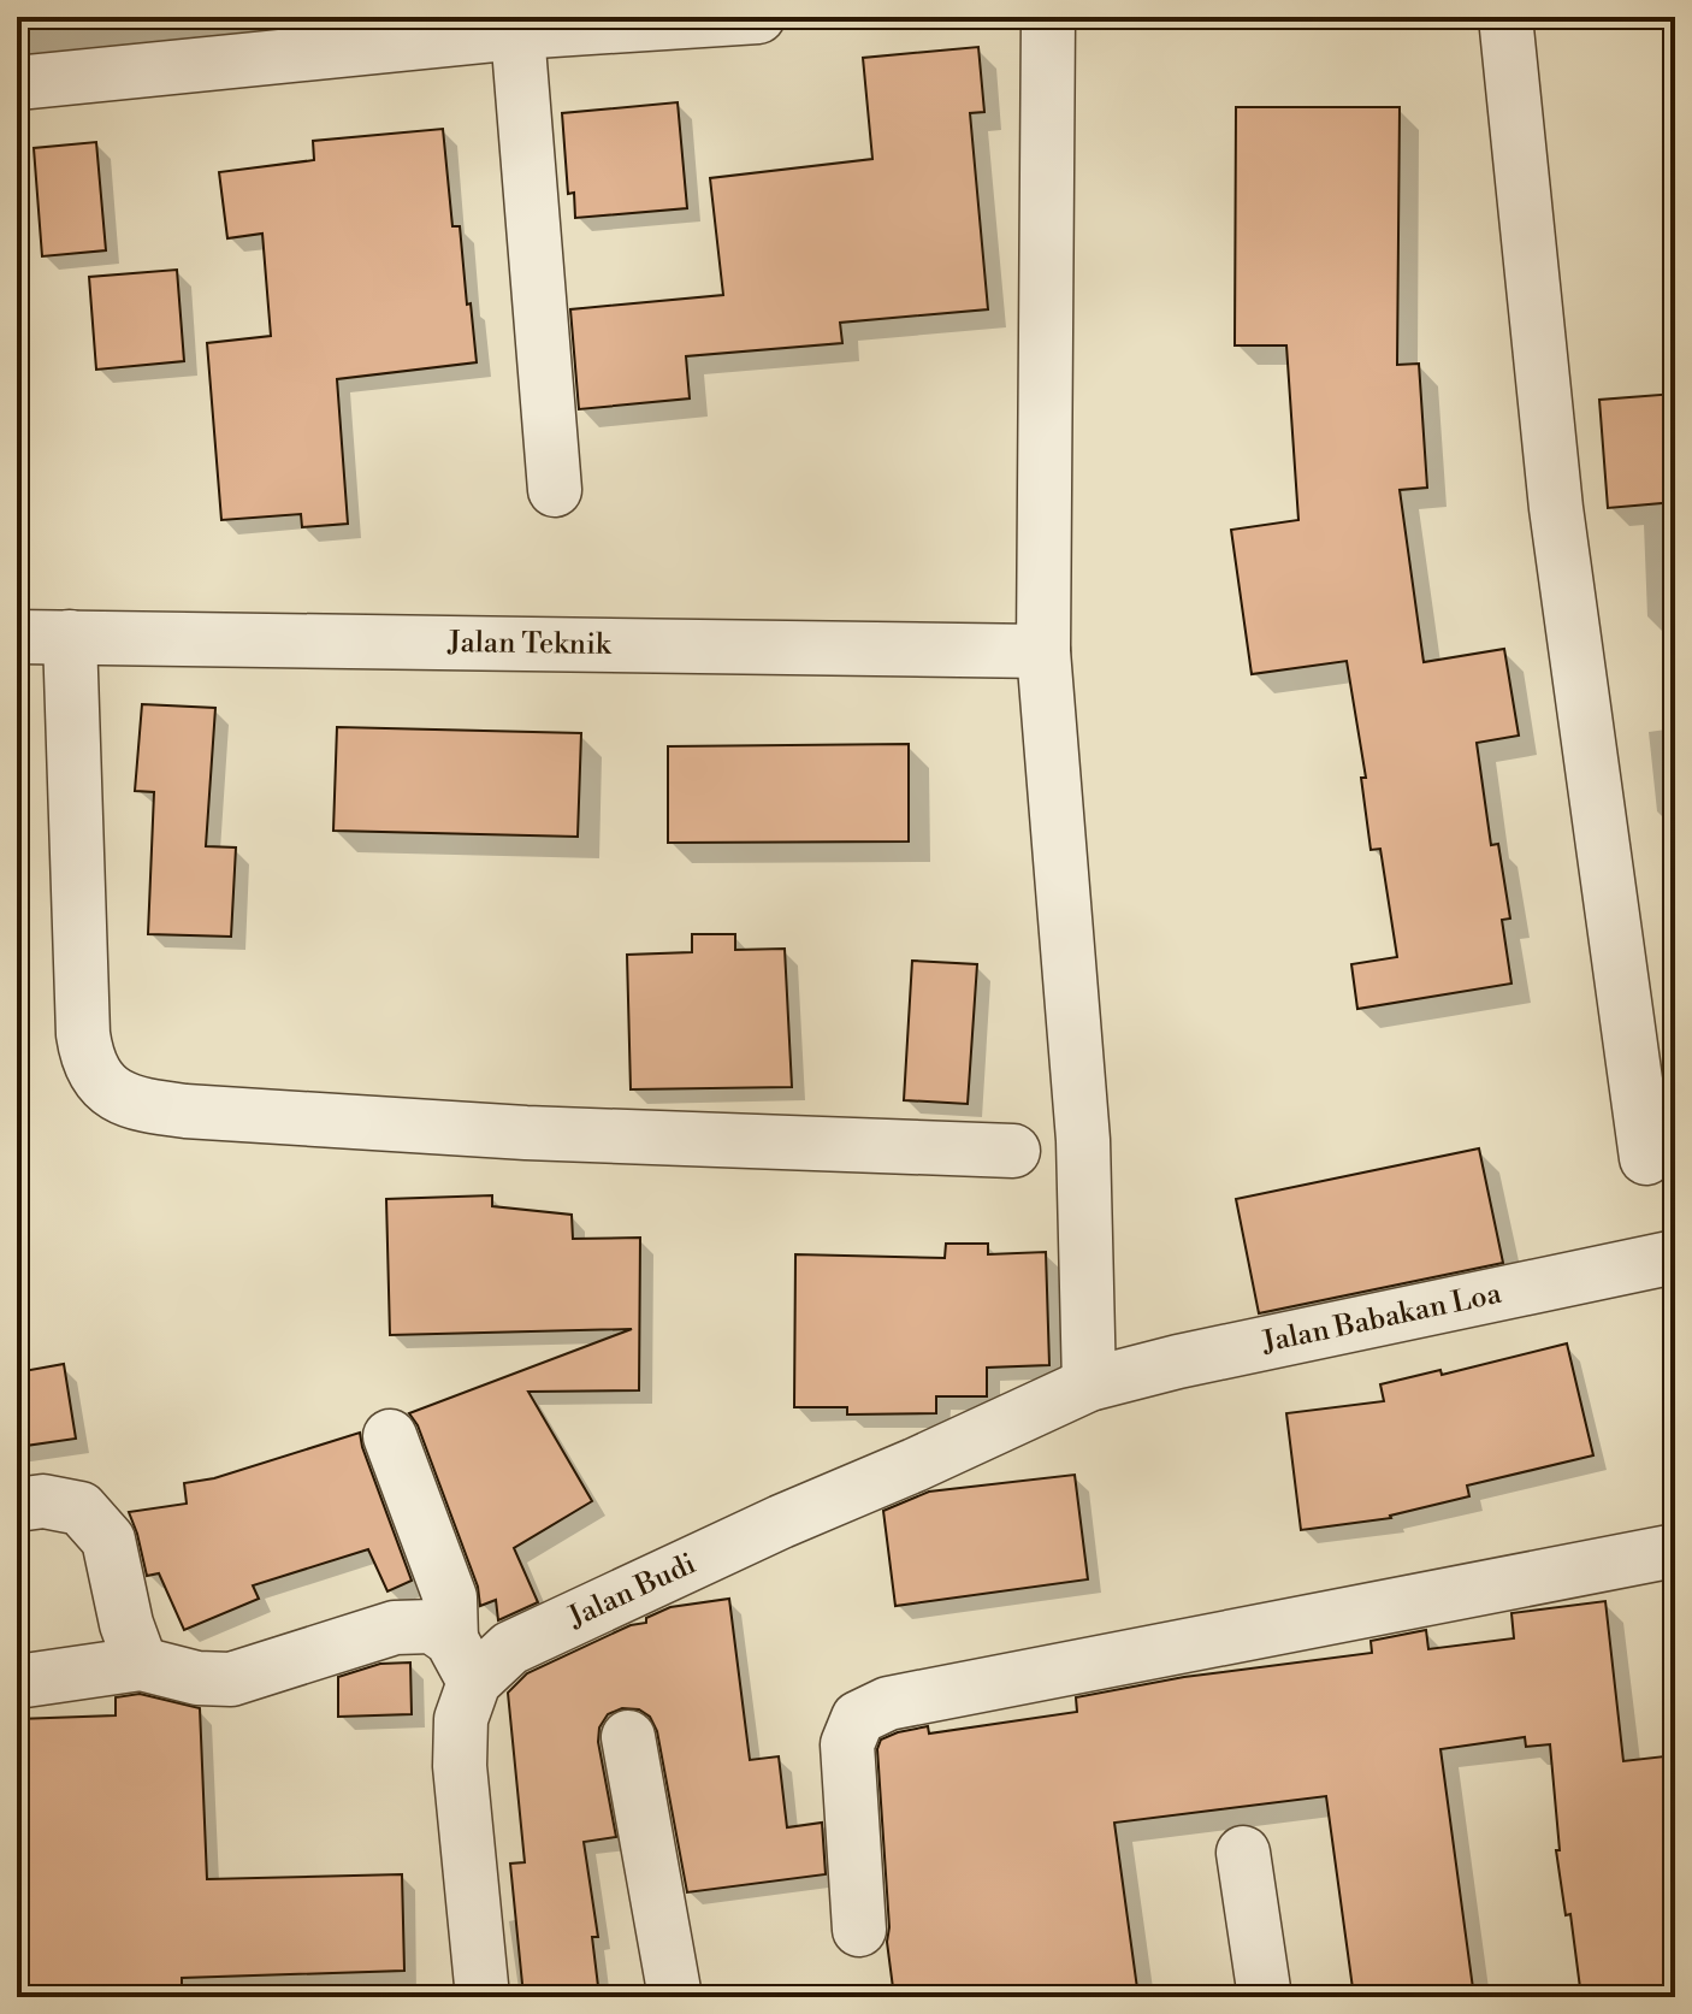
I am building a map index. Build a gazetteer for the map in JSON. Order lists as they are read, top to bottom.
{
  "streets": {
    "street": ["Jalan Teknik", "Jalan Babakan Loa", "Jalan Budi"]
  },
  "crossings": [
    ["Jalan Babakan Loa", "Jalan Budi"]
  ]
}
